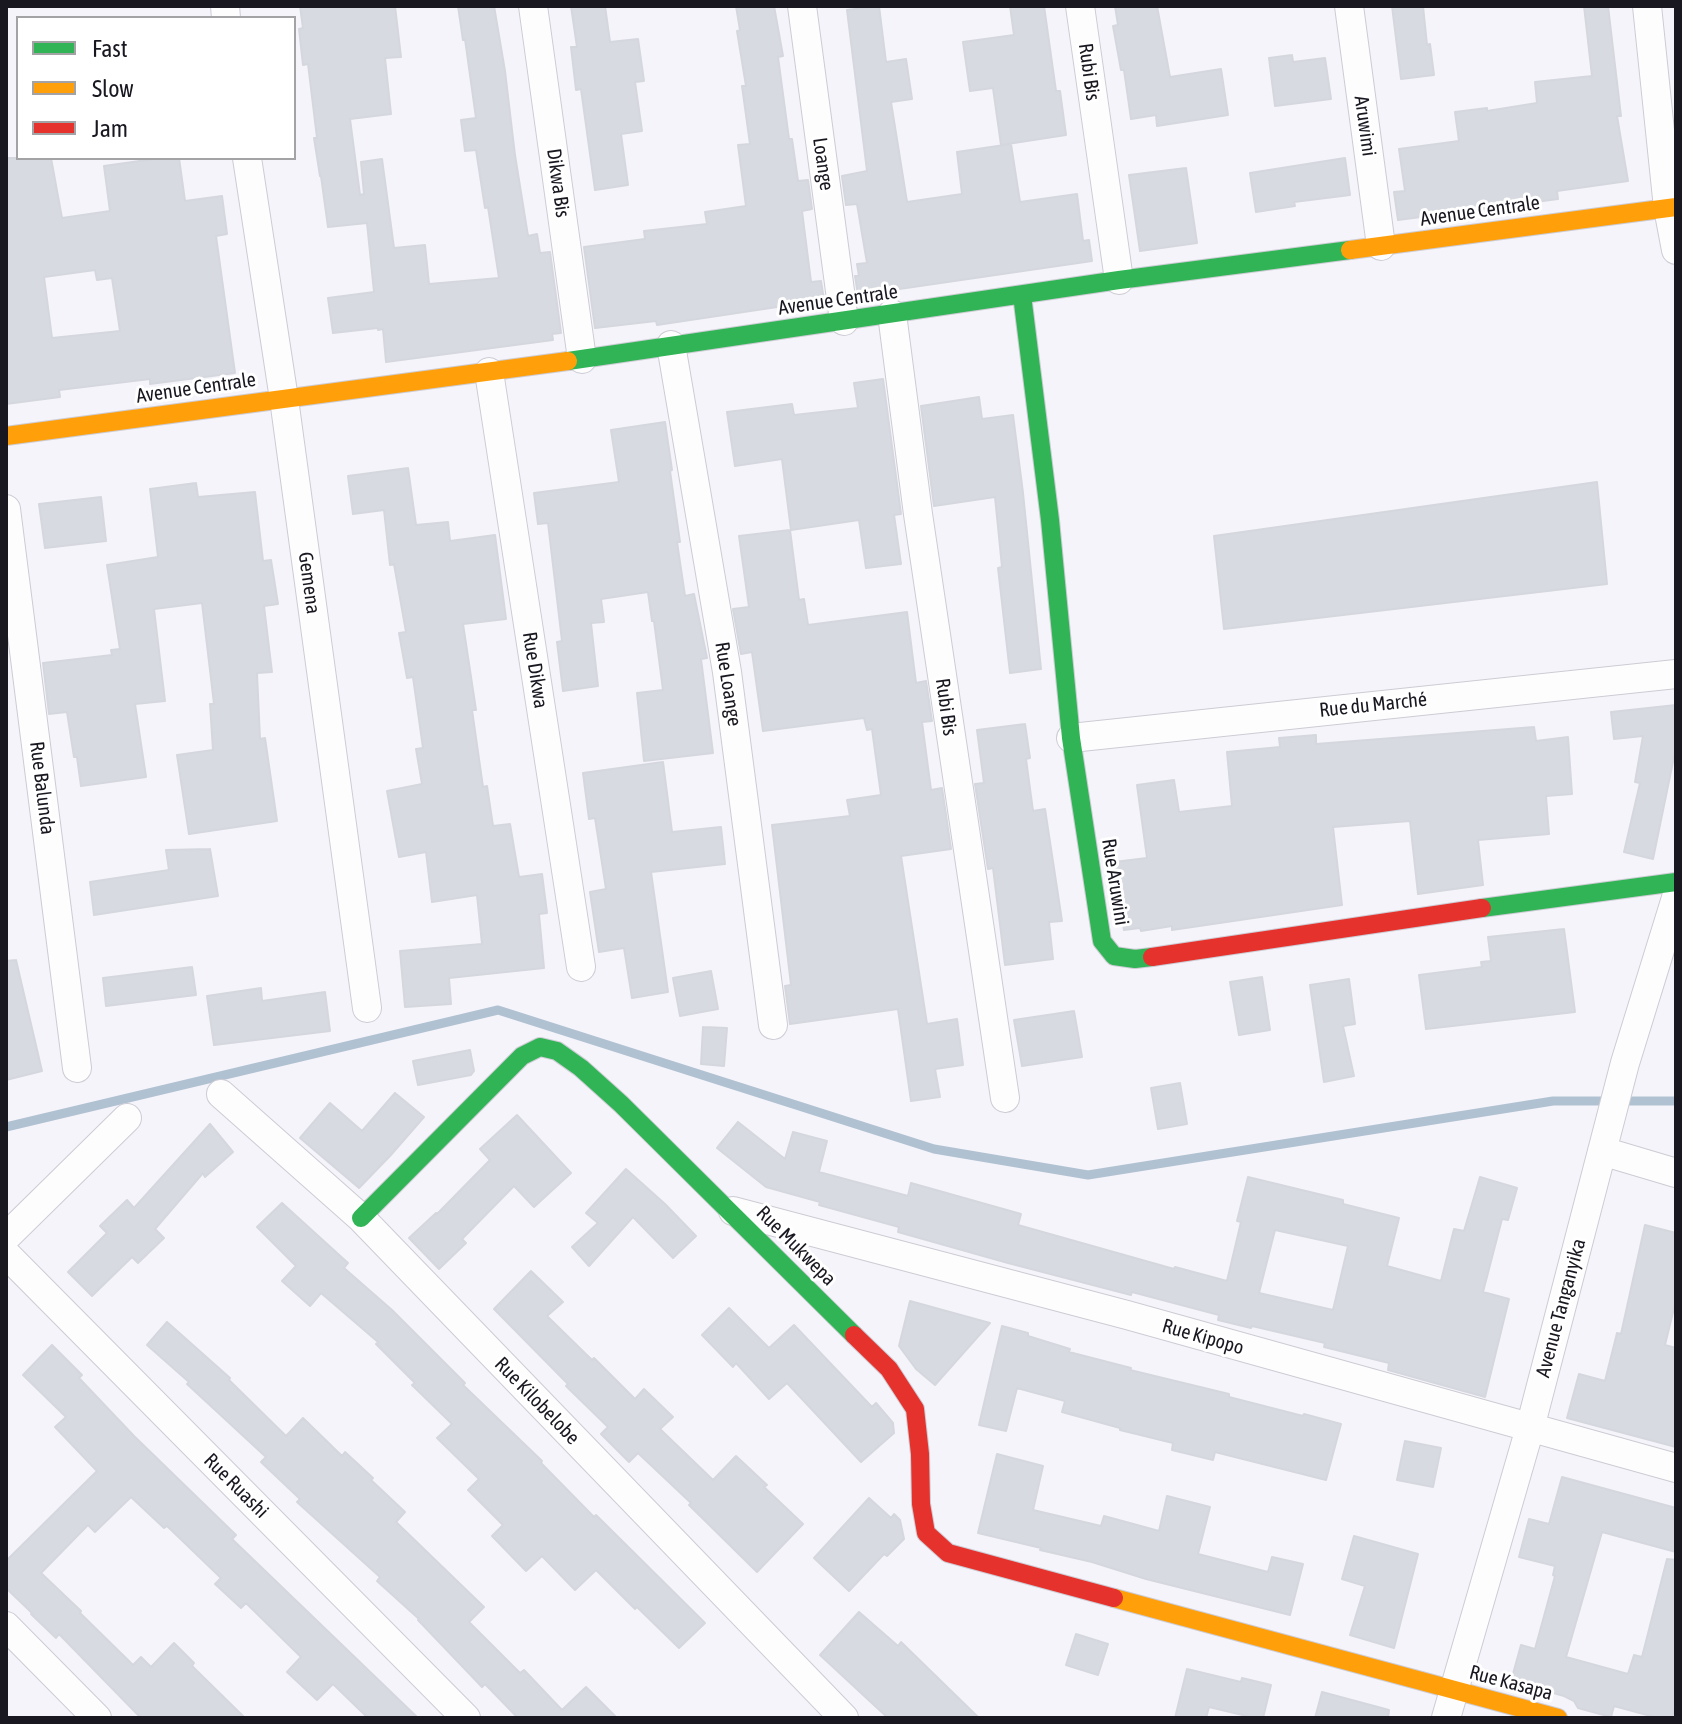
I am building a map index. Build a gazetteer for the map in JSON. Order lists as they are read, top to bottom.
{
  "streets": {
    "street": [
      "Rubi Bis",
      "Aruwimi",
      "Loange",
      "Dikwa Bis",
      "Avenue Centrale",
      "Gemena",
      "Rue Dikwa",
      "Rue Loange",
      "Rue du Marché",
      "Rue Balunda",
      "Rue Aruwini",
      "Rue Mukwepa",
      "Avenue Tanganyika",
      "Rue Kipopo",
      "Rue Kilobelobe",
      "Rue Ruashi",
      "Rue Kasapa"
    ]
  },
  "crossings": [
    ["Rubi Bis", "Avenue Centrale"],
    ["Aruwimi", "Avenue Centrale"],
    ["Loange", "Avenue Centrale"],
    ["Dikwa Bis", "Avenue Centrale"],
    ["Avenue Centrale", "Gemena"],
    ["Avenue Centrale", "Rue Dikwa"],
    ["Avenue Centrale", "Rue Loange"],
    ["Avenue Centrale", "Rue Aruwini"],
    ["Rue du Marché", "Rue Aruwini"],
    ["Rue Mukwepa", "Rue Kipopo"],
    ["Rue Mukwepa", "Rue Kilobelobe"],
    ["Rue Mukwepa", "Rue Kasapa"],
    ["Avenue Tanganyika", "Rue Kipopo"],
    ["Avenue Tanganyika", "Rue Kasapa"]
  ],
  "legend": ["Fast", "Slow", "Jam"]
}
